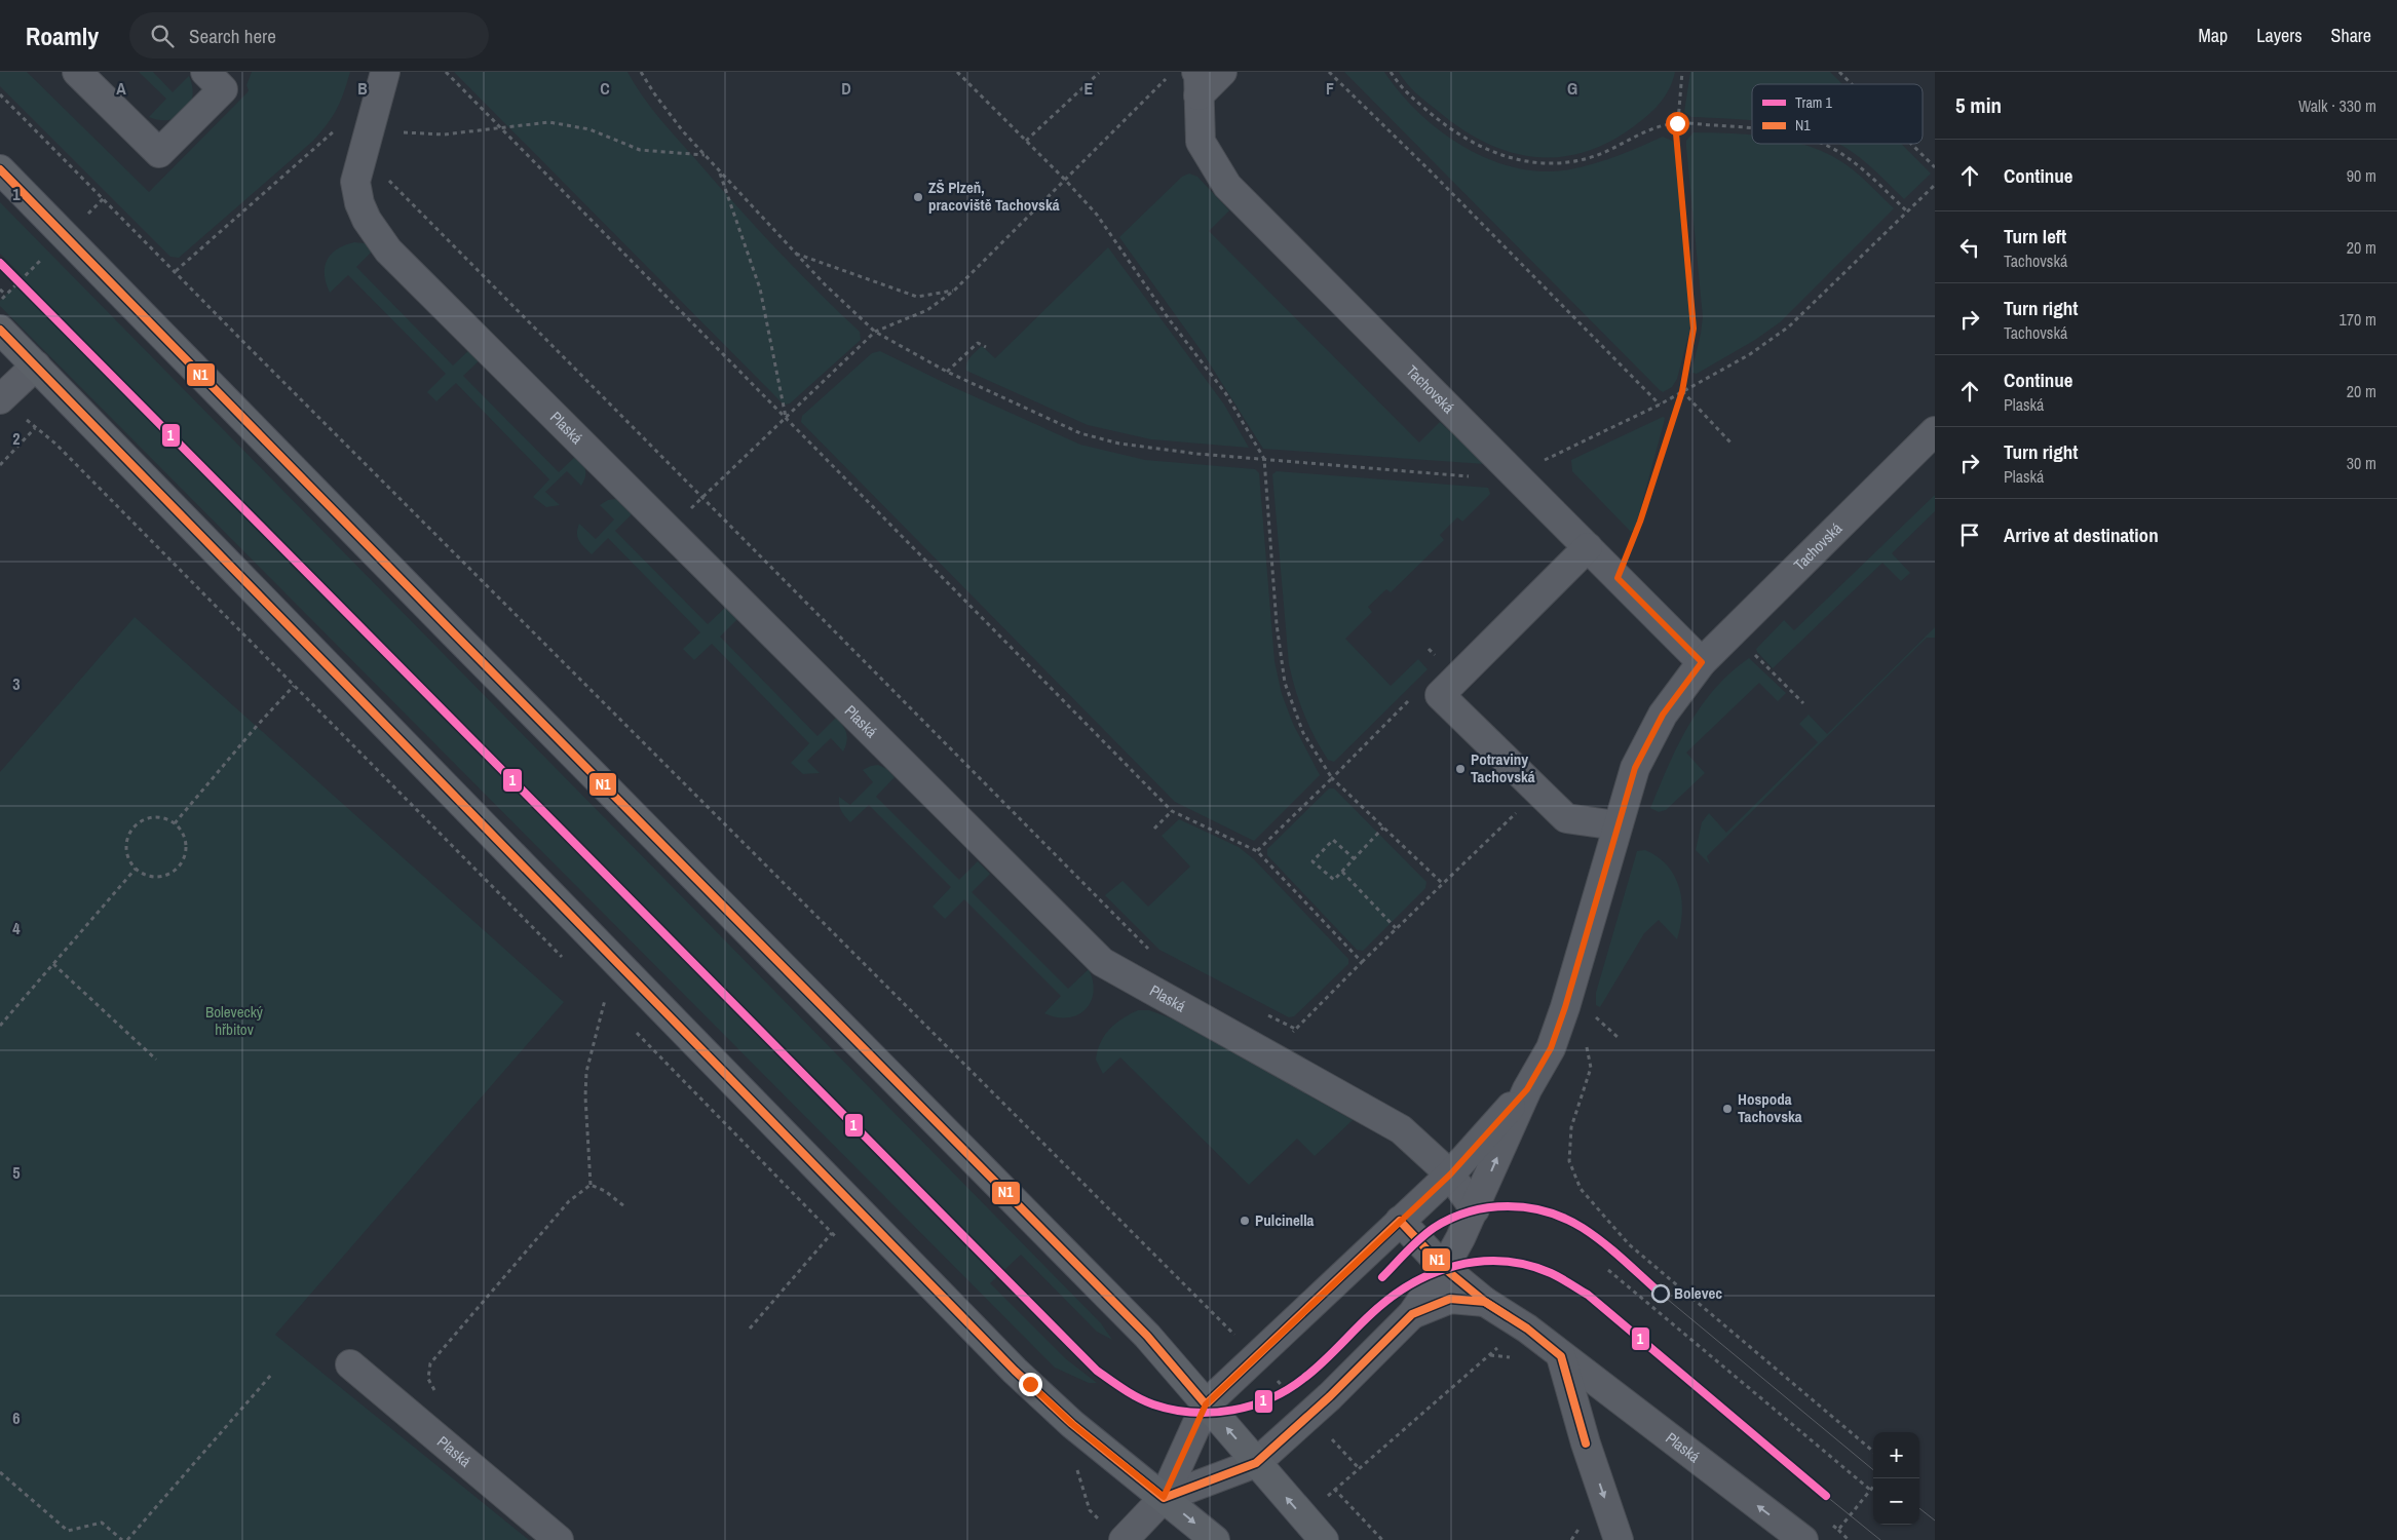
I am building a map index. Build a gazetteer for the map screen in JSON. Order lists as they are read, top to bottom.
{
  "streets": {
    "street": ["Tachovská", "Plaská"]
  },
  "crossings": [
    ["Tachovská", "Plaská"]
  ],
  "parks": ["Bolevecký hřbitov"],
  "places": [
    "ZŠ Plzeň, pracoviště Tachovská",
    "Potraviny Tachovská",
    "Hospoda Tachovska",
    "Pulcinella",
    "Bolevec"
  ],
  "lines": ["transit line N1", "tram line 1"],
  "legend": ["Tram 1", "N1"],
  "page": {
    "header": "Roamly",
    "search": "Search here",
    "nav": ["Map", "Layers", "Share"],
    "heading": ["5 min", "Walk · 330 m"],
    "list": [
      ["Continue", "90 m"],
      ["Turn left", "Tachovská", "20 m"],
      ["Turn right", "Tachovská", "170 m"],
      ["Continue", "Plaská", "20 m"],
      ["Turn right", "Plaská", "30 m"],
      "Arrive at destination"
    ],
    "map_buttons": ["+", "−"]
  },
  "grid": {
    "columns": [
      "A",
      "B",
      "C",
      "D",
      "E",
      "F",
      "G"
    ],
    "rows": [
      "1",
      "2",
      "3",
      "4",
      "5",
      "6"
    ]
  }
}
